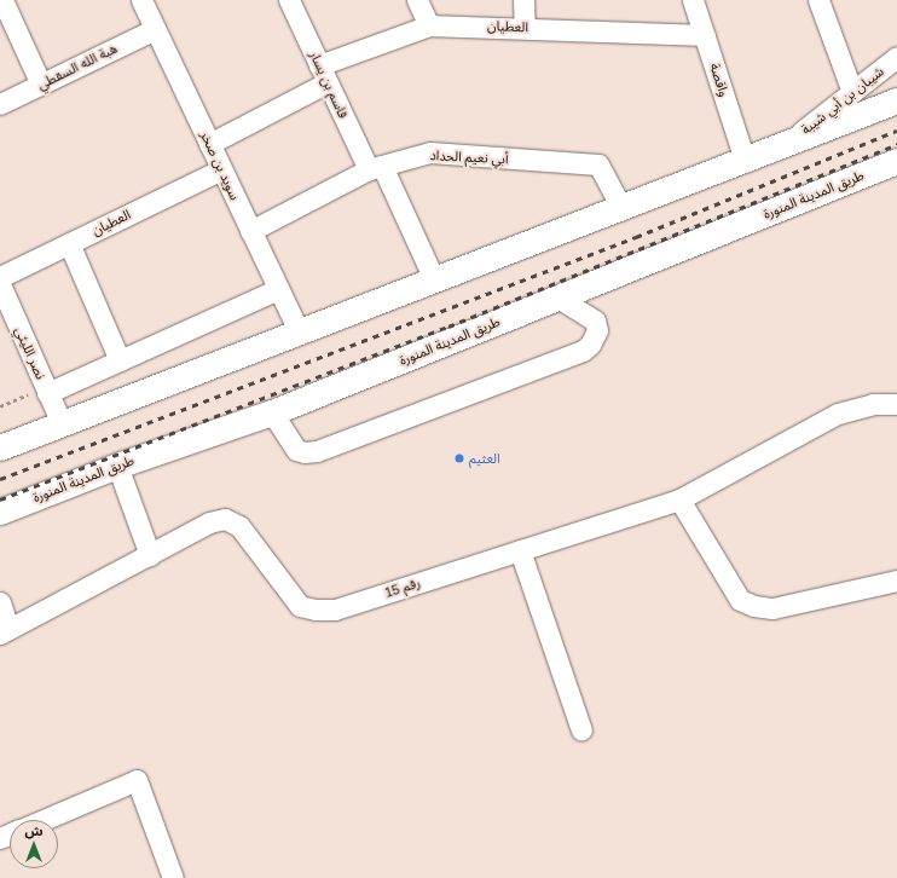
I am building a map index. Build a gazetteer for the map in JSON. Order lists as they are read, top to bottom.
{
  "streets": {
    "main road": ["طريق المدينة المنورة"],
    "street": [
      "العطيان",
      "هبة الله السقطي",
      "واقصة",
      "قاسم بن يسار",
      "شيبان بن أبي شيبة",
      "أبي نعيم الحداد",
      "سويد بن صخر",
      "نصر الليثي",
      "رقم 15"
    ]
  },
  "crossings": [
    ["العطيان", "واقصة"],
    ["العطيان", "قاسم بن يسار"],
    ["العطيان", "سويد بن صخر"],
    ["هبة الله السقطي", "سويد بن صخر"],
    ["قاسم بن يسار", "أبي نعيم الحداد"],
    ["أبي نعيم الحداد", "سويد بن صخر"]
  ],
  "places": ["العثيم"],
  "north": "top"
}
